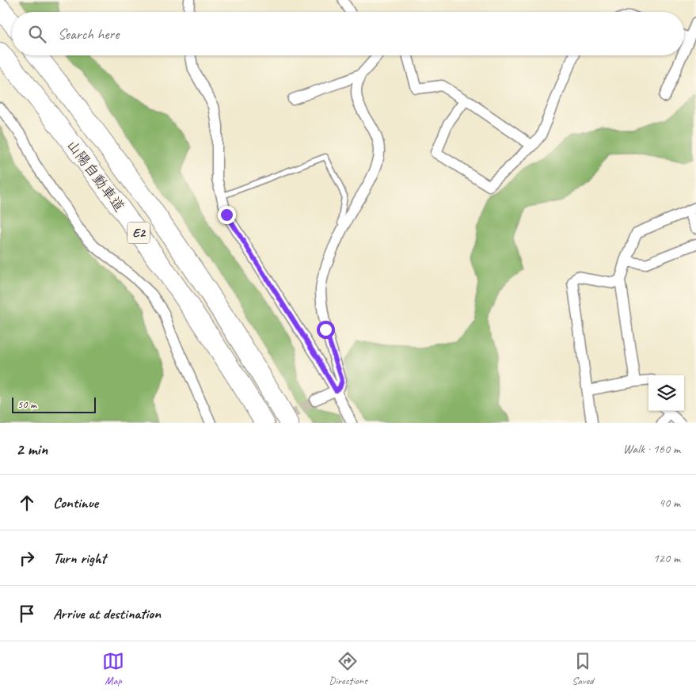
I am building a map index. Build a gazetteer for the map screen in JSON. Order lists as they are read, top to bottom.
{
  "streets": {
    "highway": ["山陽自動車道", "E2"]
  },
  "scale_bar": "50 m",
  "page": {
    "search": "Search here",
    "scale": "50 m",
    "heading": ["2 min", "Walk · 160 m"],
    "list": [
      ["Continue", "40 m"],
      ["Turn right", "120 m"],
      "Arrive at destination"
    ],
    "nav": ["Map", "Directions", "Saved"]
  }
}
